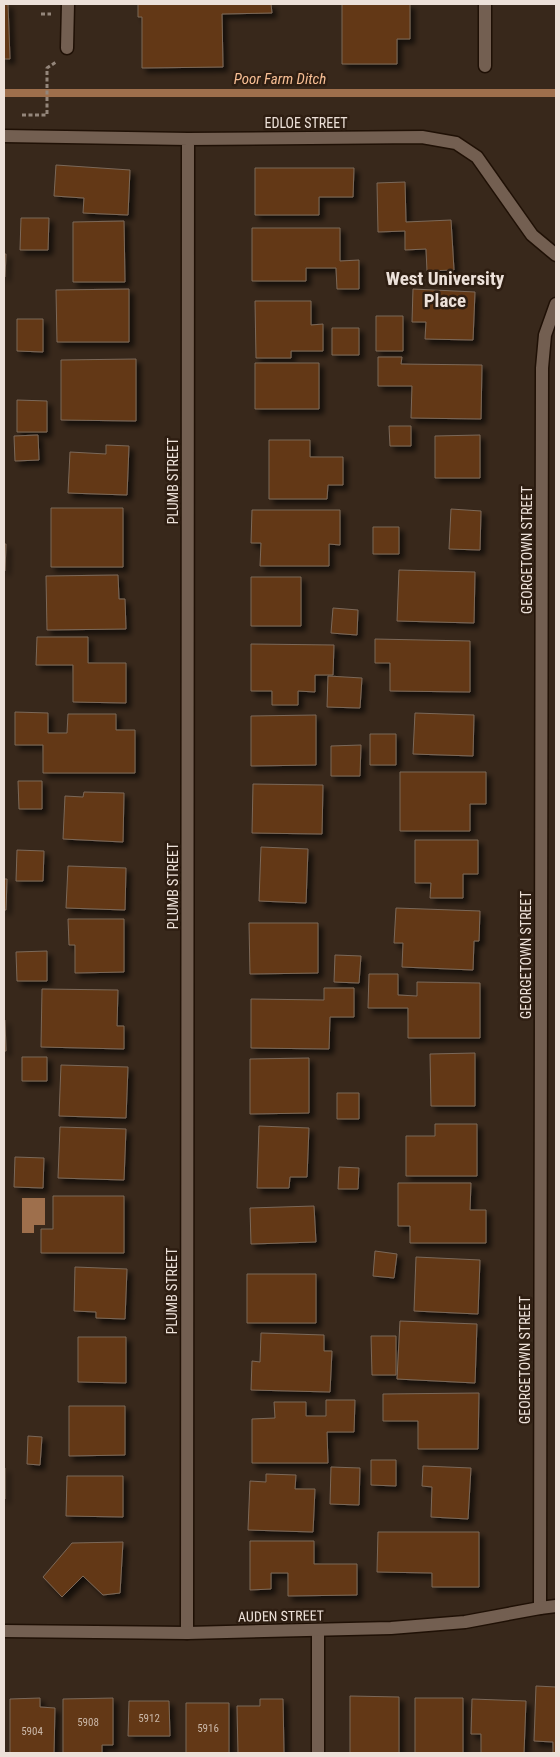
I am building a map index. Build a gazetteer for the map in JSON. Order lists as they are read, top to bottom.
{
  "streets": {
    "street": [
      "EDLOE STREET",
      "PLUMB STREET",
      "GEORGETOWN STREET",
      "AUDEN STREET"
    ]
  },
  "crossings": [
    ["EDLOE STREET", "PLUMB STREET"],
    ["PLUMB STREET", "AUDEN STREET"],
    ["GEORGETOWN STREET", "AUDEN STREET"]
  ],
  "districts": ["West University Place"],
  "water": ["Poor Farm Ditch"],
  "house_numbers": [
    "5912",
    "5908",
    "5916",
    "5904"
  ]
}
